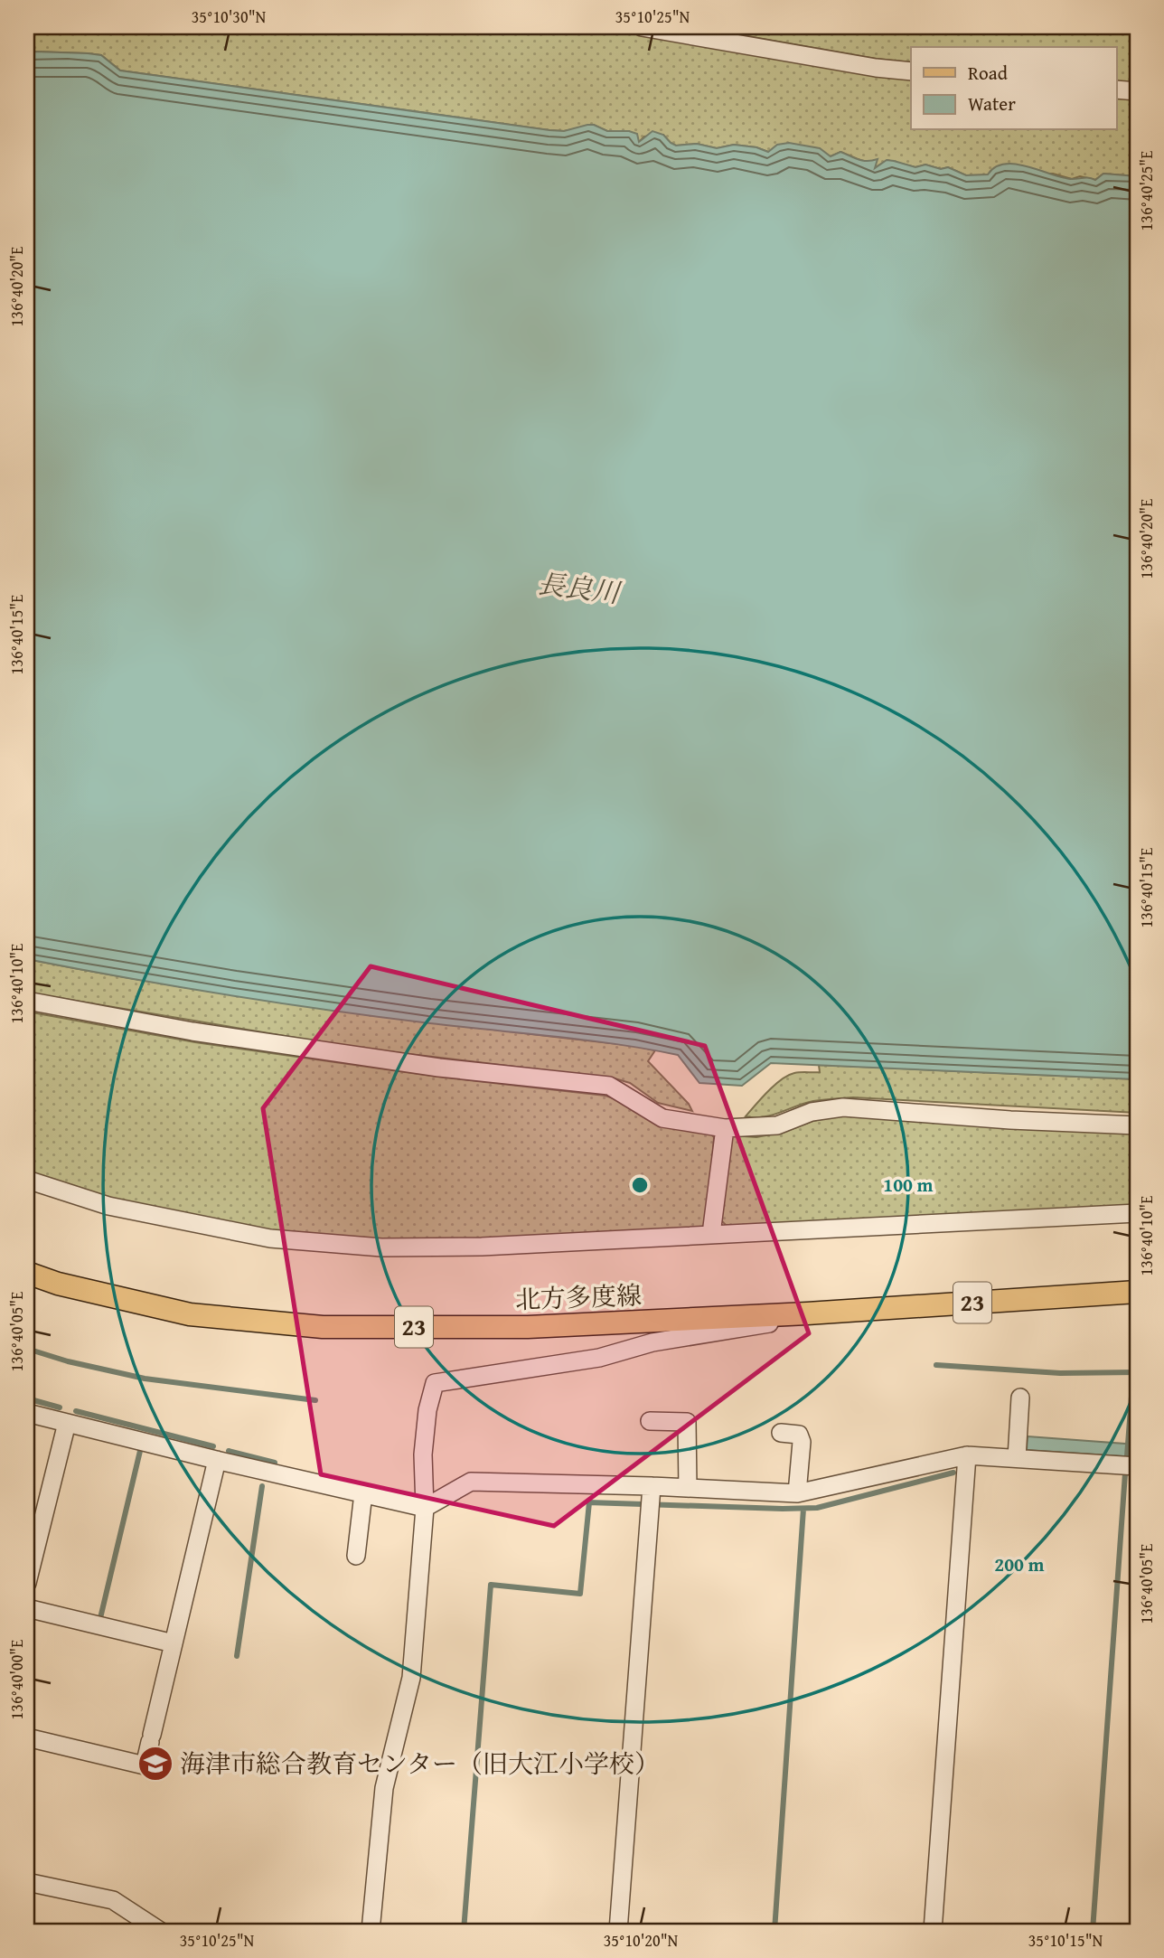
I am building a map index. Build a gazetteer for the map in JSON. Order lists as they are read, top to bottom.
{
  "streets": {
    "main road": ["北方多度線", "23"]
  },
  "water": ["長良川"],
  "places": {
    "school or university": ["海津市総合教育センター（旧大江小学校）"]
  },
  "legend": ["Road", "Water"],
  "coordinates": [
    "35°10'30\"N",
    "35°10'25\"N",
    "136°40'25\"E",
    "136°40'20\"E",
    "136°40'15\"E",
    "136°40'10\"E",
    "136°40'05\"E",
    "136°40'00\"E",
    "35°10'20\"N",
    "35°10'15\"N"
  ],
  "rings": ["100 m", "200 m"]
}
